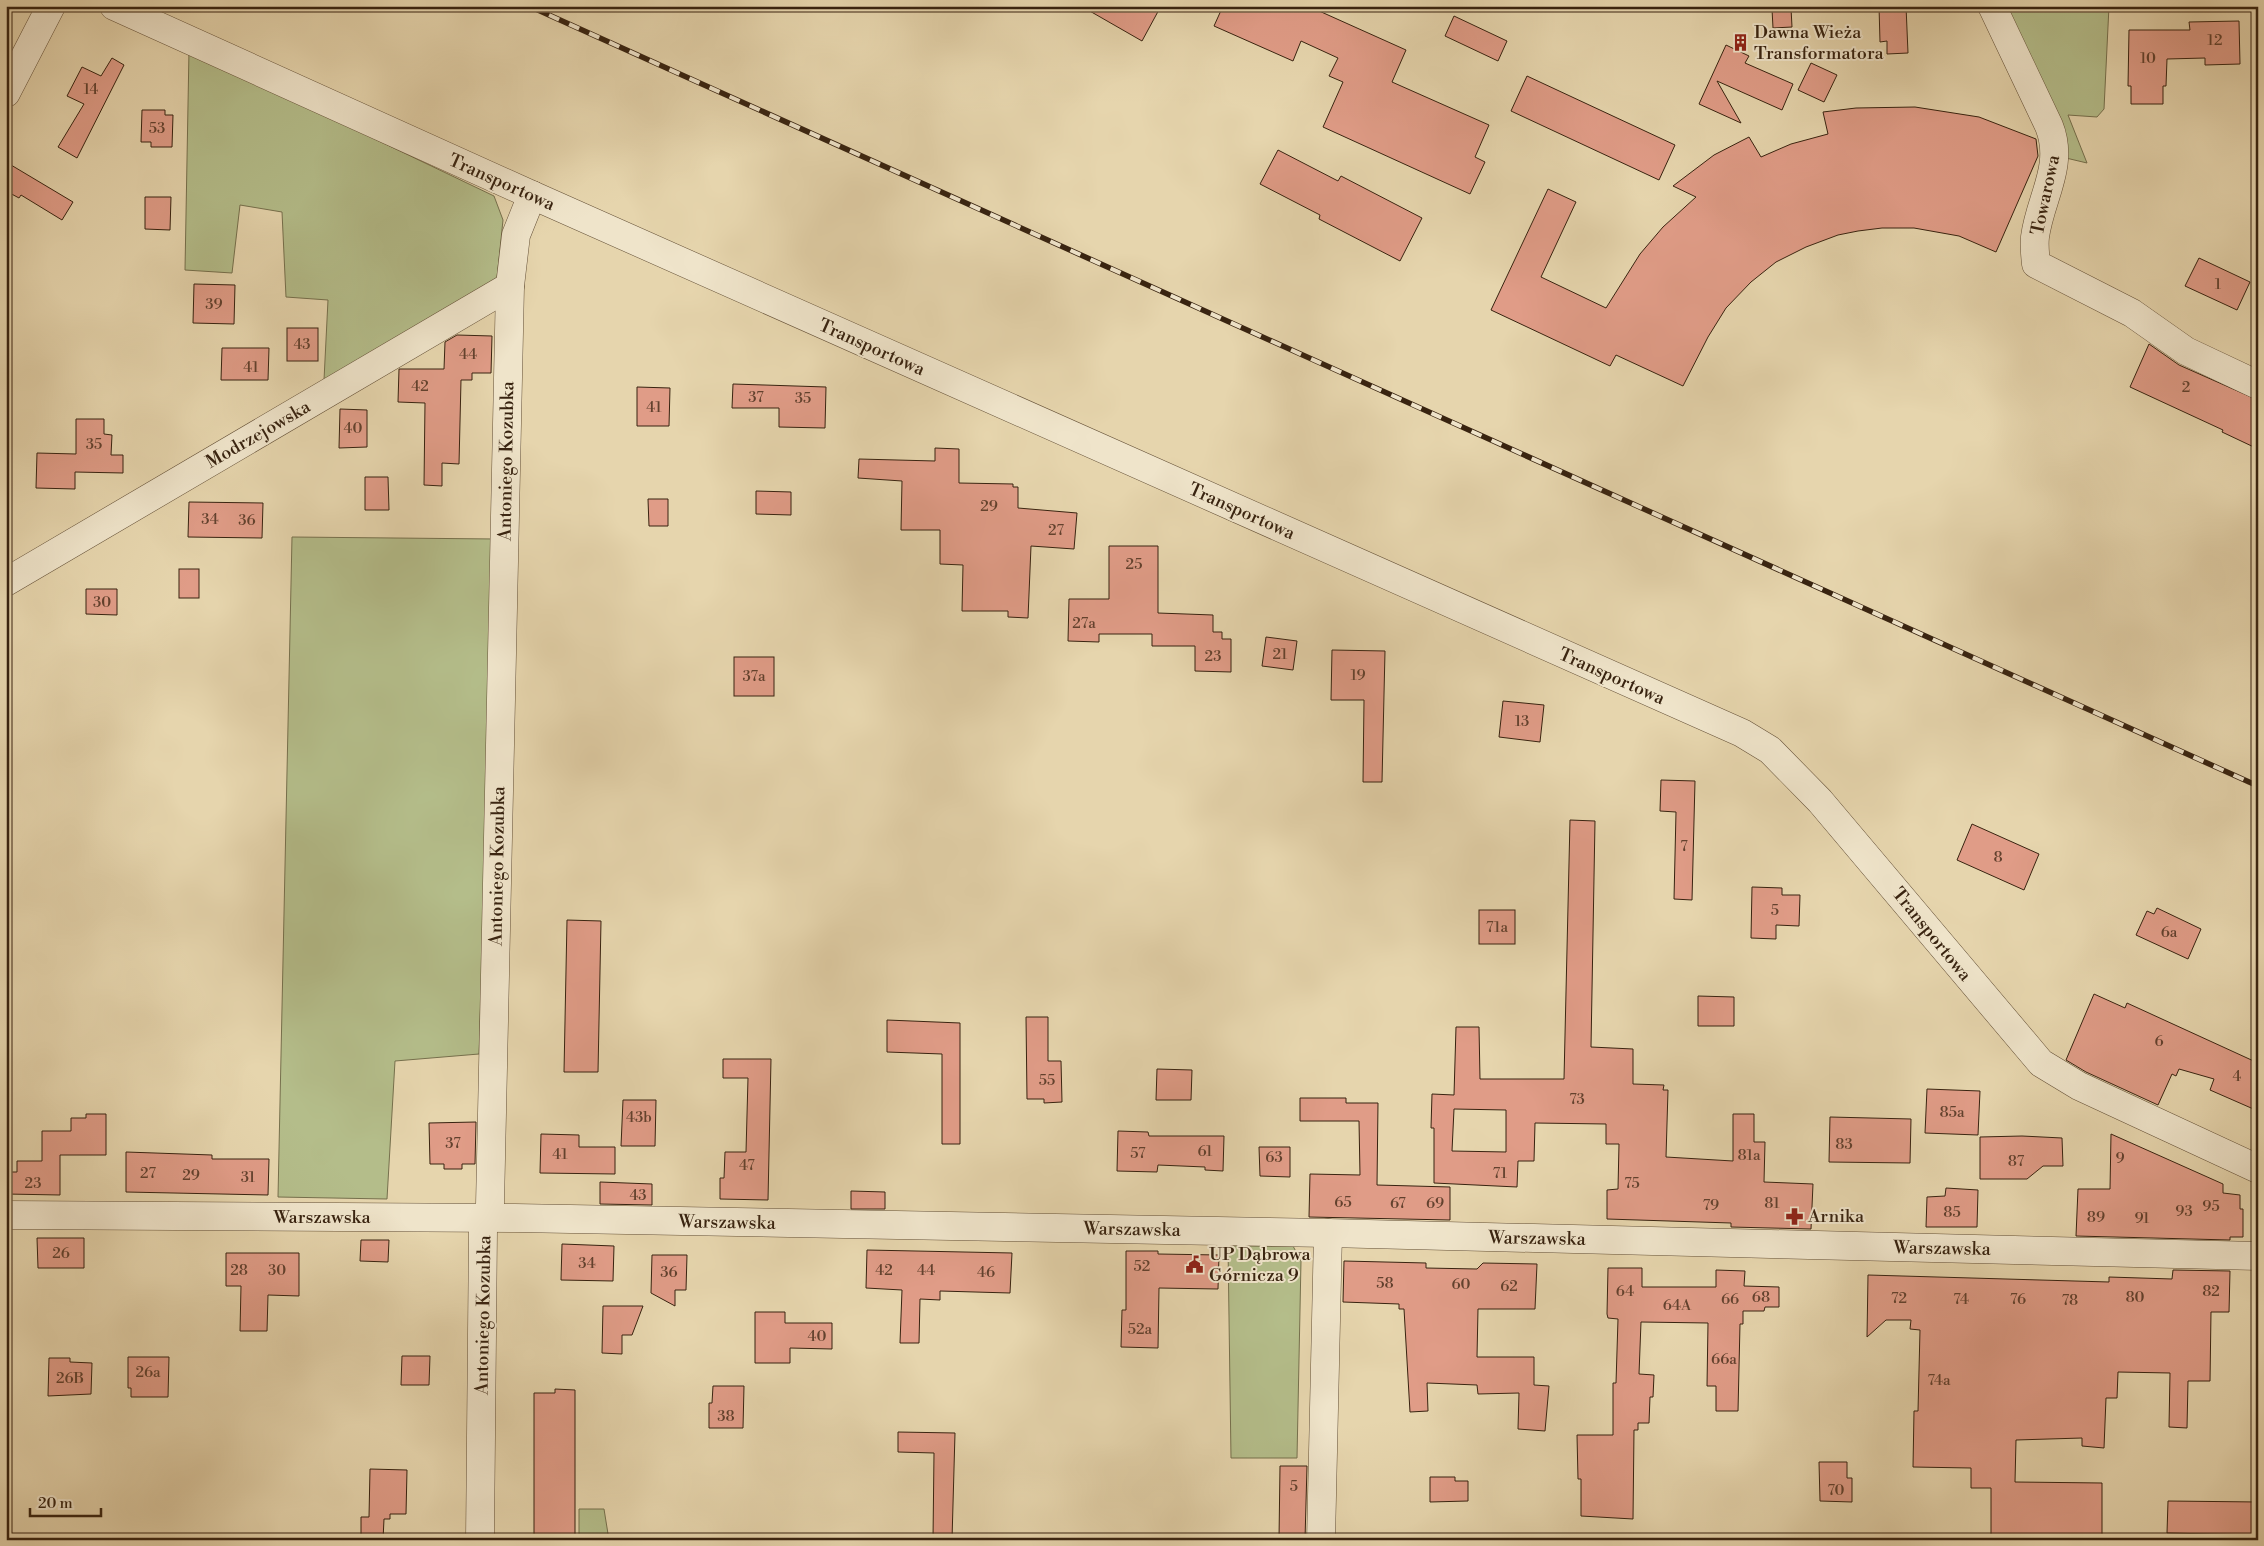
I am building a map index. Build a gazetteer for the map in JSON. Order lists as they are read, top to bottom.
{
  "streets": {
    "street": [
      "Transportowa",
      "Towarowa",
      "Modrzejowska",
      "Antoniego Kozubka",
      "Warszawska"
    ]
  },
  "crossings": [
    ["Transportowa", "Antoniego Kozubka"],
    ["Modrzejowska", "Antoniego Kozubka"],
    ["Antoniego Kozubka", "Warszawska"]
  ],
  "places": {
    "building": ["Dawna Wieża Transformatora"],
    "pharmacy": ["Arnika"],
    "public building": ["UP Dąbrowa Górnicza 9"]
  },
  "house_numbers": [
    "12",
    "10",
    "14",
    "53",
    "1",
    "39",
    "43",
    "44",
    "41",
    "42",
    "2",
    "37",
    "35",
    "41",
    "40",
    "35",
    "29",
    "34",
    "36",
    "27",
    "25",
    "30",
    "27a",
    "21",
    "23",
    "19",
    "37a",
    "13",
    "7",
    "8",
    "5",
    "71a",
    "6a",
    "6",
    "4",
    "55",
    "73",
    "85a",
    "43b",
    "37",
    "83",
    "61",
    "57",
    "41",
    "81a",
    "63",
    "9",
    "87",
    "47",
    "27",
    "71",
    "29",
    "31",
    "23",
    "75",
    "43",
    "65",
    "67",
    "69",
    "81",
    "79",
    "95",
    "93",
    "85",
    "89",
    "91",
    "26",
    "34",
    "52",
    "28",
    "30",
    "42",
    "44",
    "36",
    "46",
    "58",
    "60",
    "62",
    "64",
    "82",
    "68",
    "80",
    "72",
    "66",
    "74",
    "76",
    "78",
    "64A",
    "52a",
    "40",
    "66a",
    "26a",
    "26B",
    "74a",
    "38",
    "5",
    "70"
  ],
  "scale_bar": "20 m"
}
